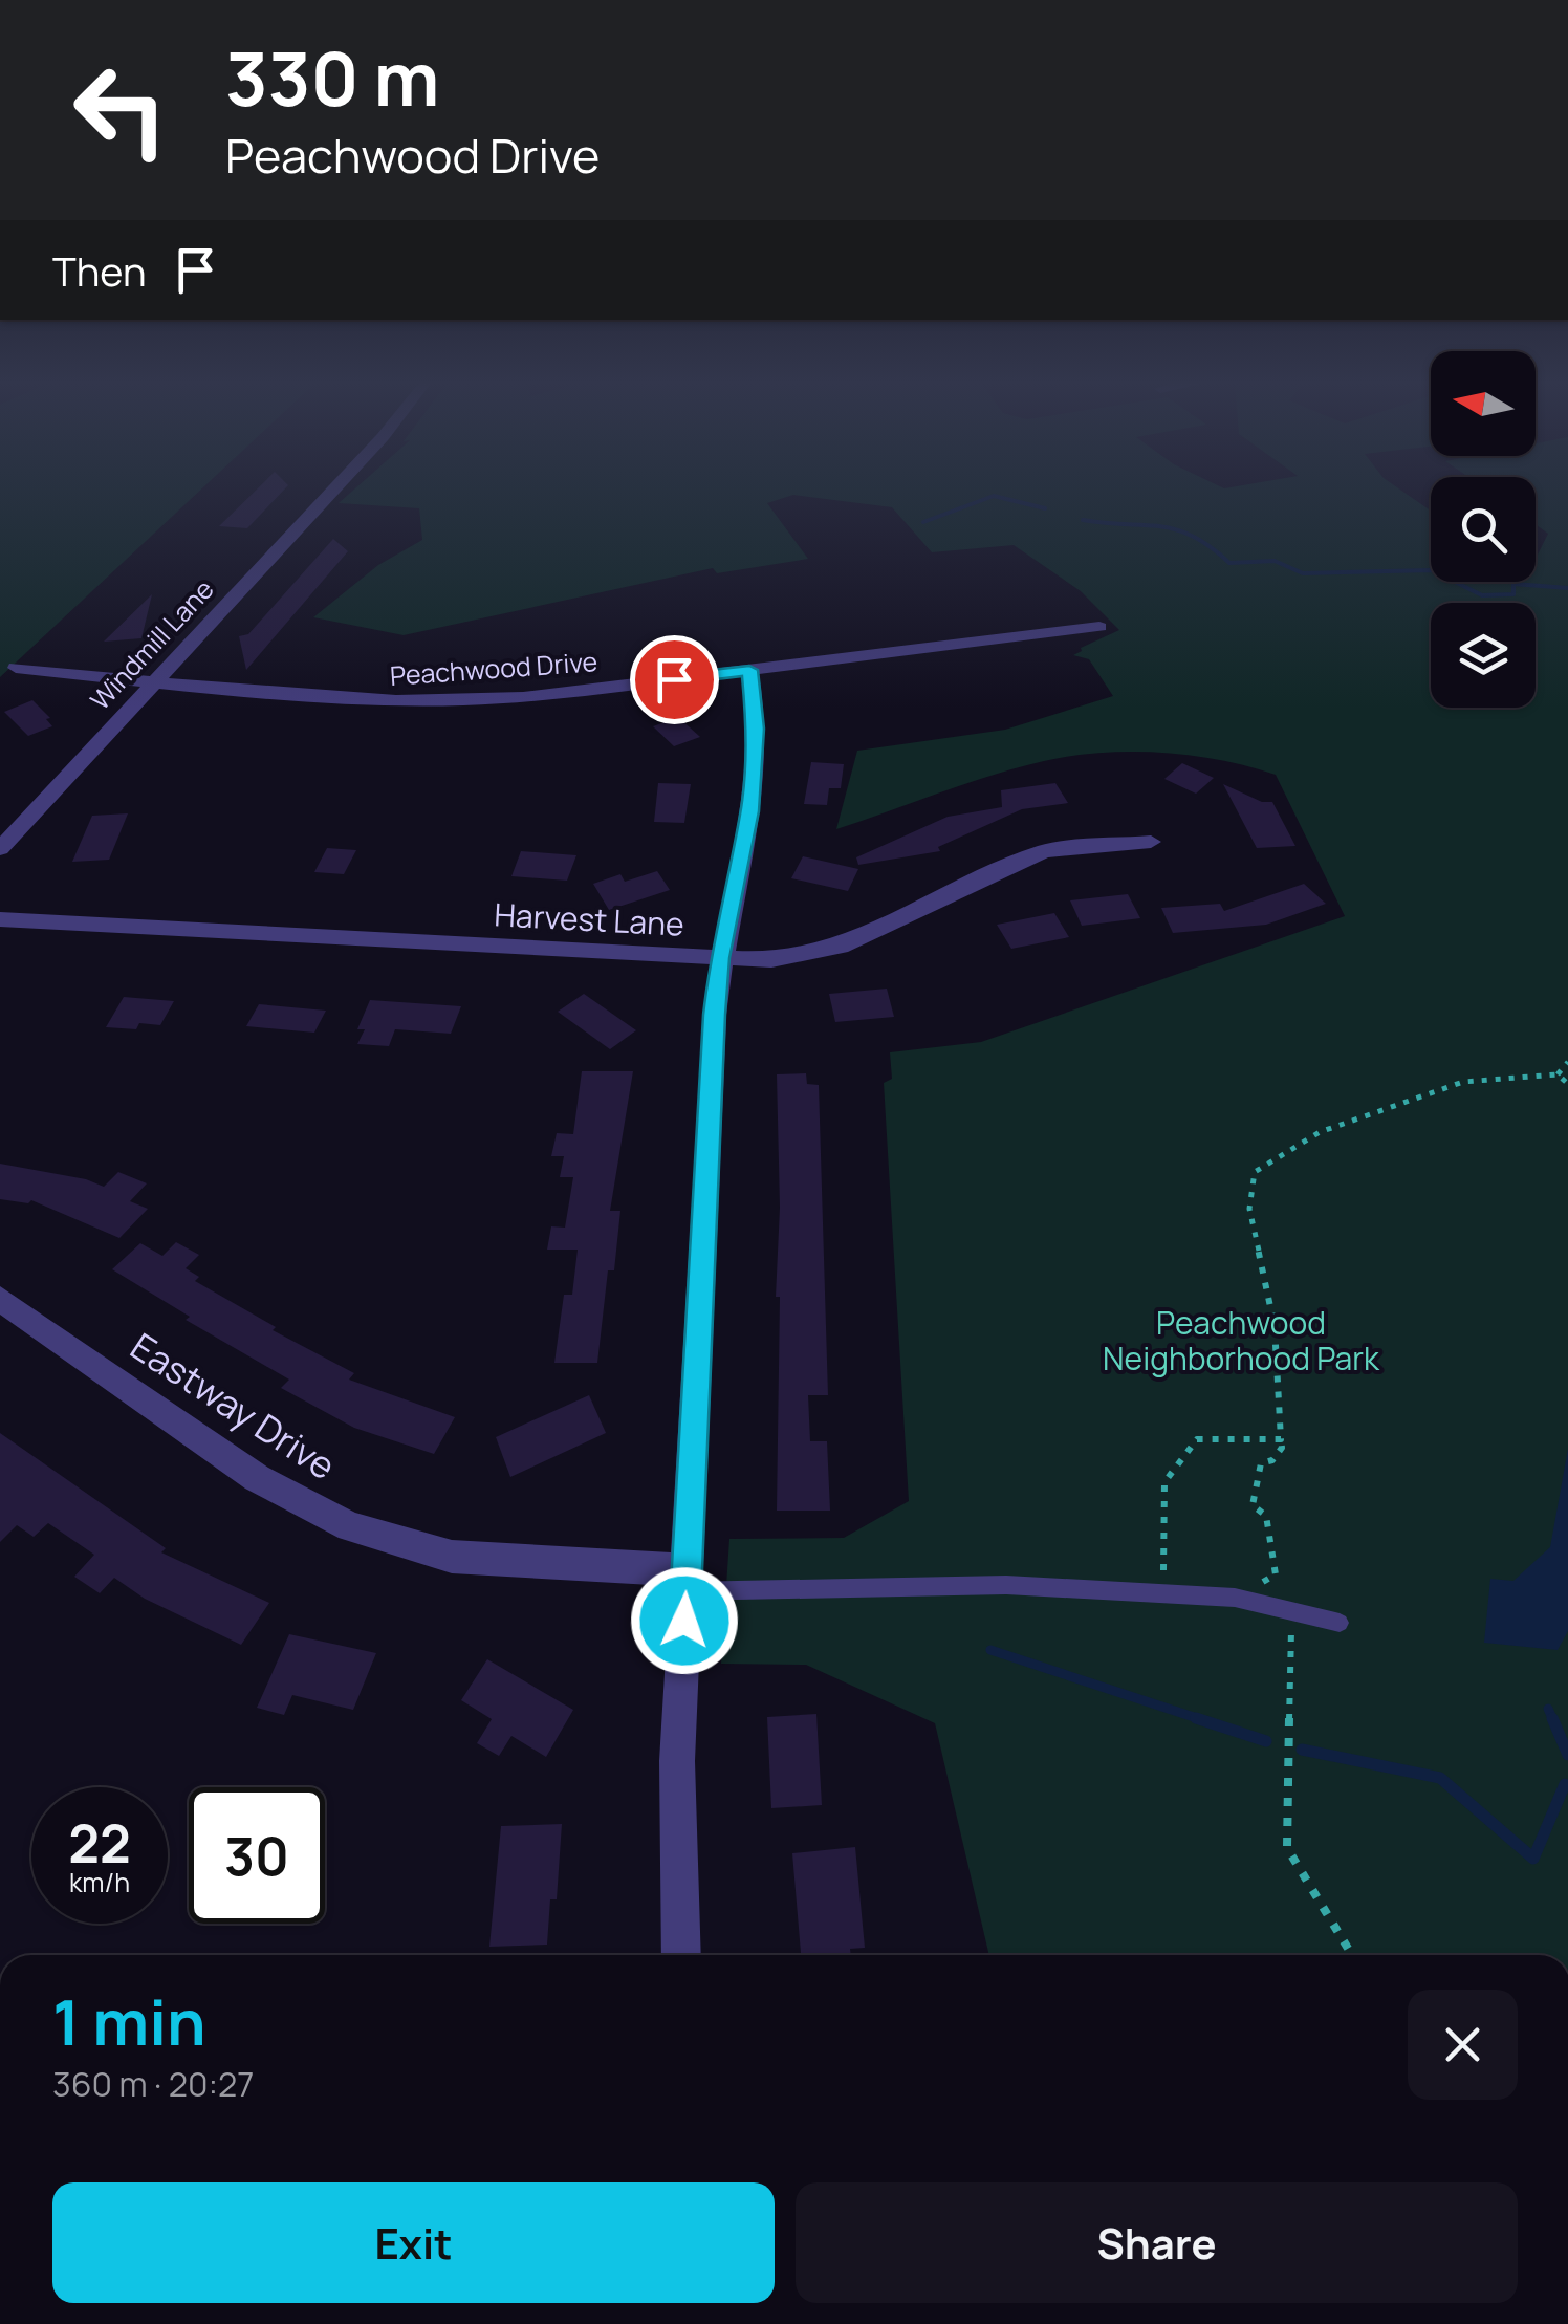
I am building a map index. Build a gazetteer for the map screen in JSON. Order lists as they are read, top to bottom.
{
  "streets": {
    "street": [
      "Windmill Lane",
      "Peachwood Drive",
      "Harvest Lane",
      "Eastway Drive"
    ]
  },
  "crossings": [
    ["Windmill Lane", "Peachwood Drive"]
  ],
  "parks": ["Peachwood Neighborhood Park"],
  "north": "left",
  "page": {
    "turn": ["330 m", "Peachwood Drive"],
    "then": "Then",
    "speed": "22 km/h",
    "limit": "30",
    "heading": ["1 min", "360 m · 20:27"],
    "buttons": ["Exit", "Share"]
  }
}
